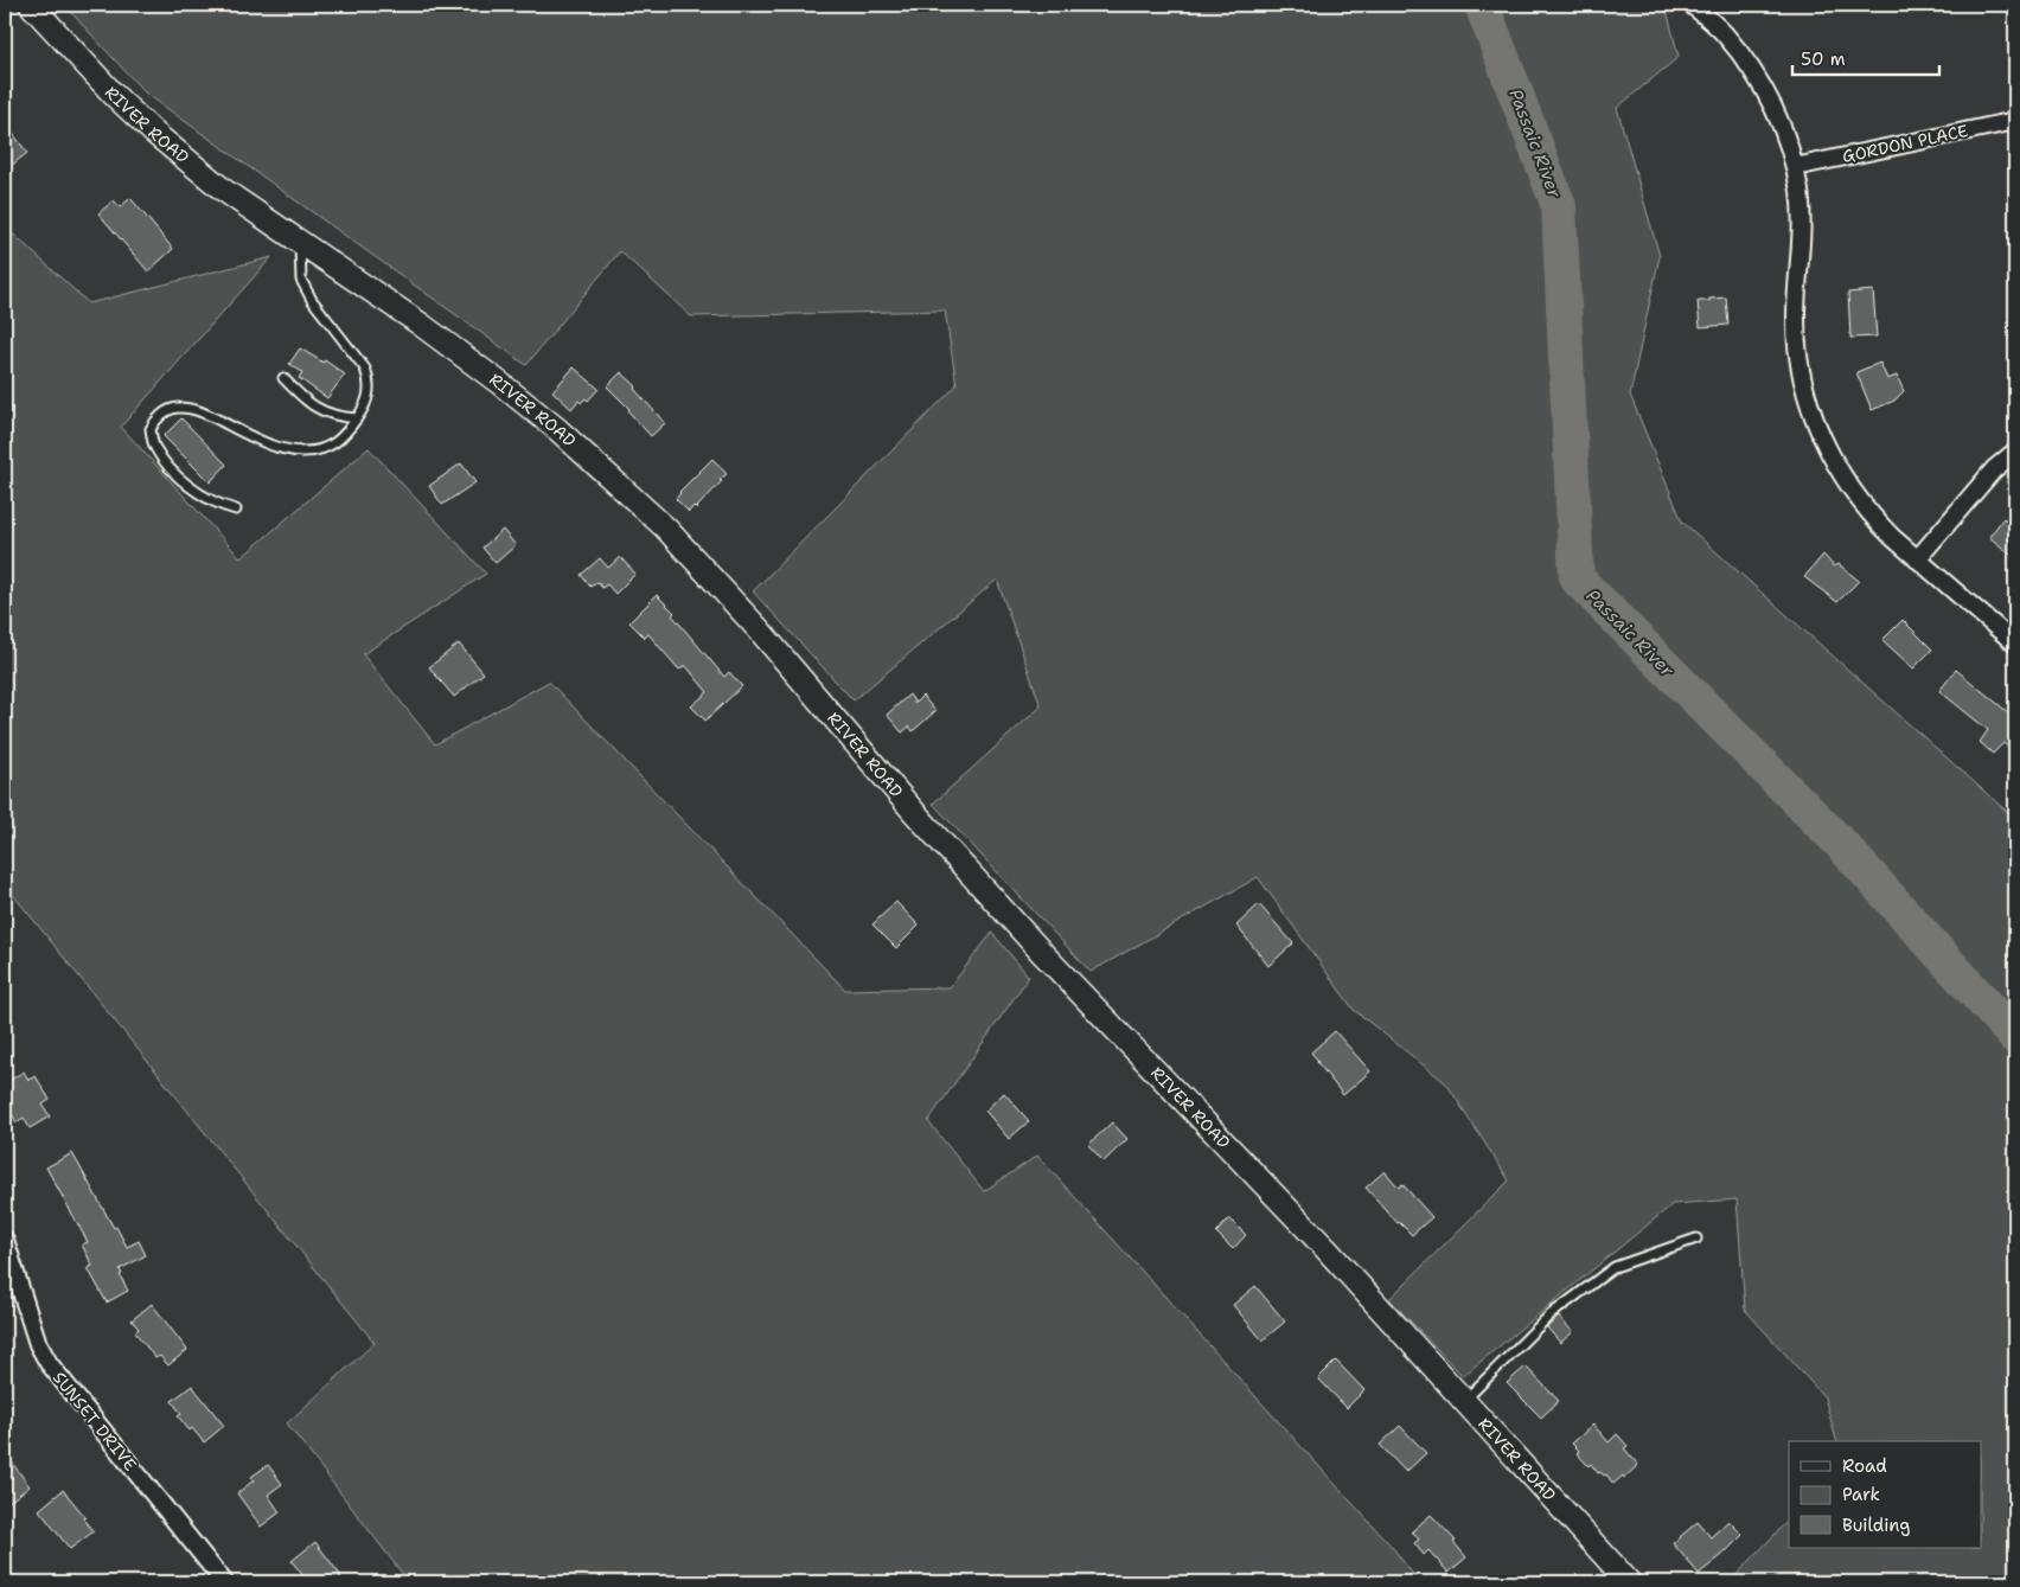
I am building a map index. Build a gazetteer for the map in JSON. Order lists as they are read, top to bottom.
{
  "streets": {
    "street": ["RIVER ROAD", "GORDON PLACE", "SUNSET DRIVE"]
  },
  "water": ["Passaic River"],
  "legend": ["Road", "Park", "Building"],
  "scale_bar": "50 m"
}
